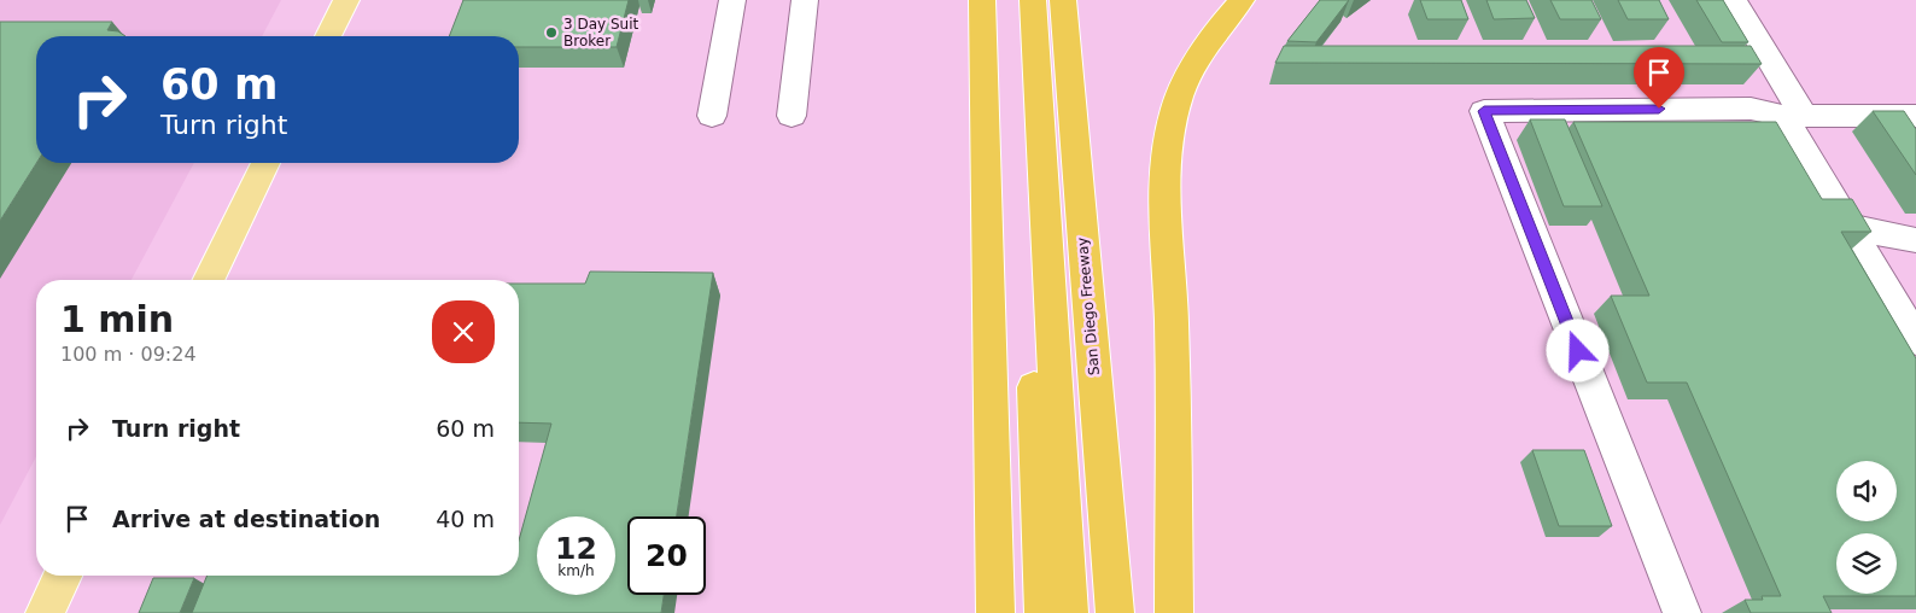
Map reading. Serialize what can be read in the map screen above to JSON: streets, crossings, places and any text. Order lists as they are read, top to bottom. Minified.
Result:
{"streets":{"highway":["San Diego Freeway"]},"places":["3 Day Suit Broker"],"page":{"turn":["60 m","Turn right"],"heading":["1 min","100 m · 09:24"],"list":[{"name":"Turn right","value":"60 m"},{"name":"Arrive at destination","value":"40 m"}],"speed":"12 km/h","limit":"20"}}
